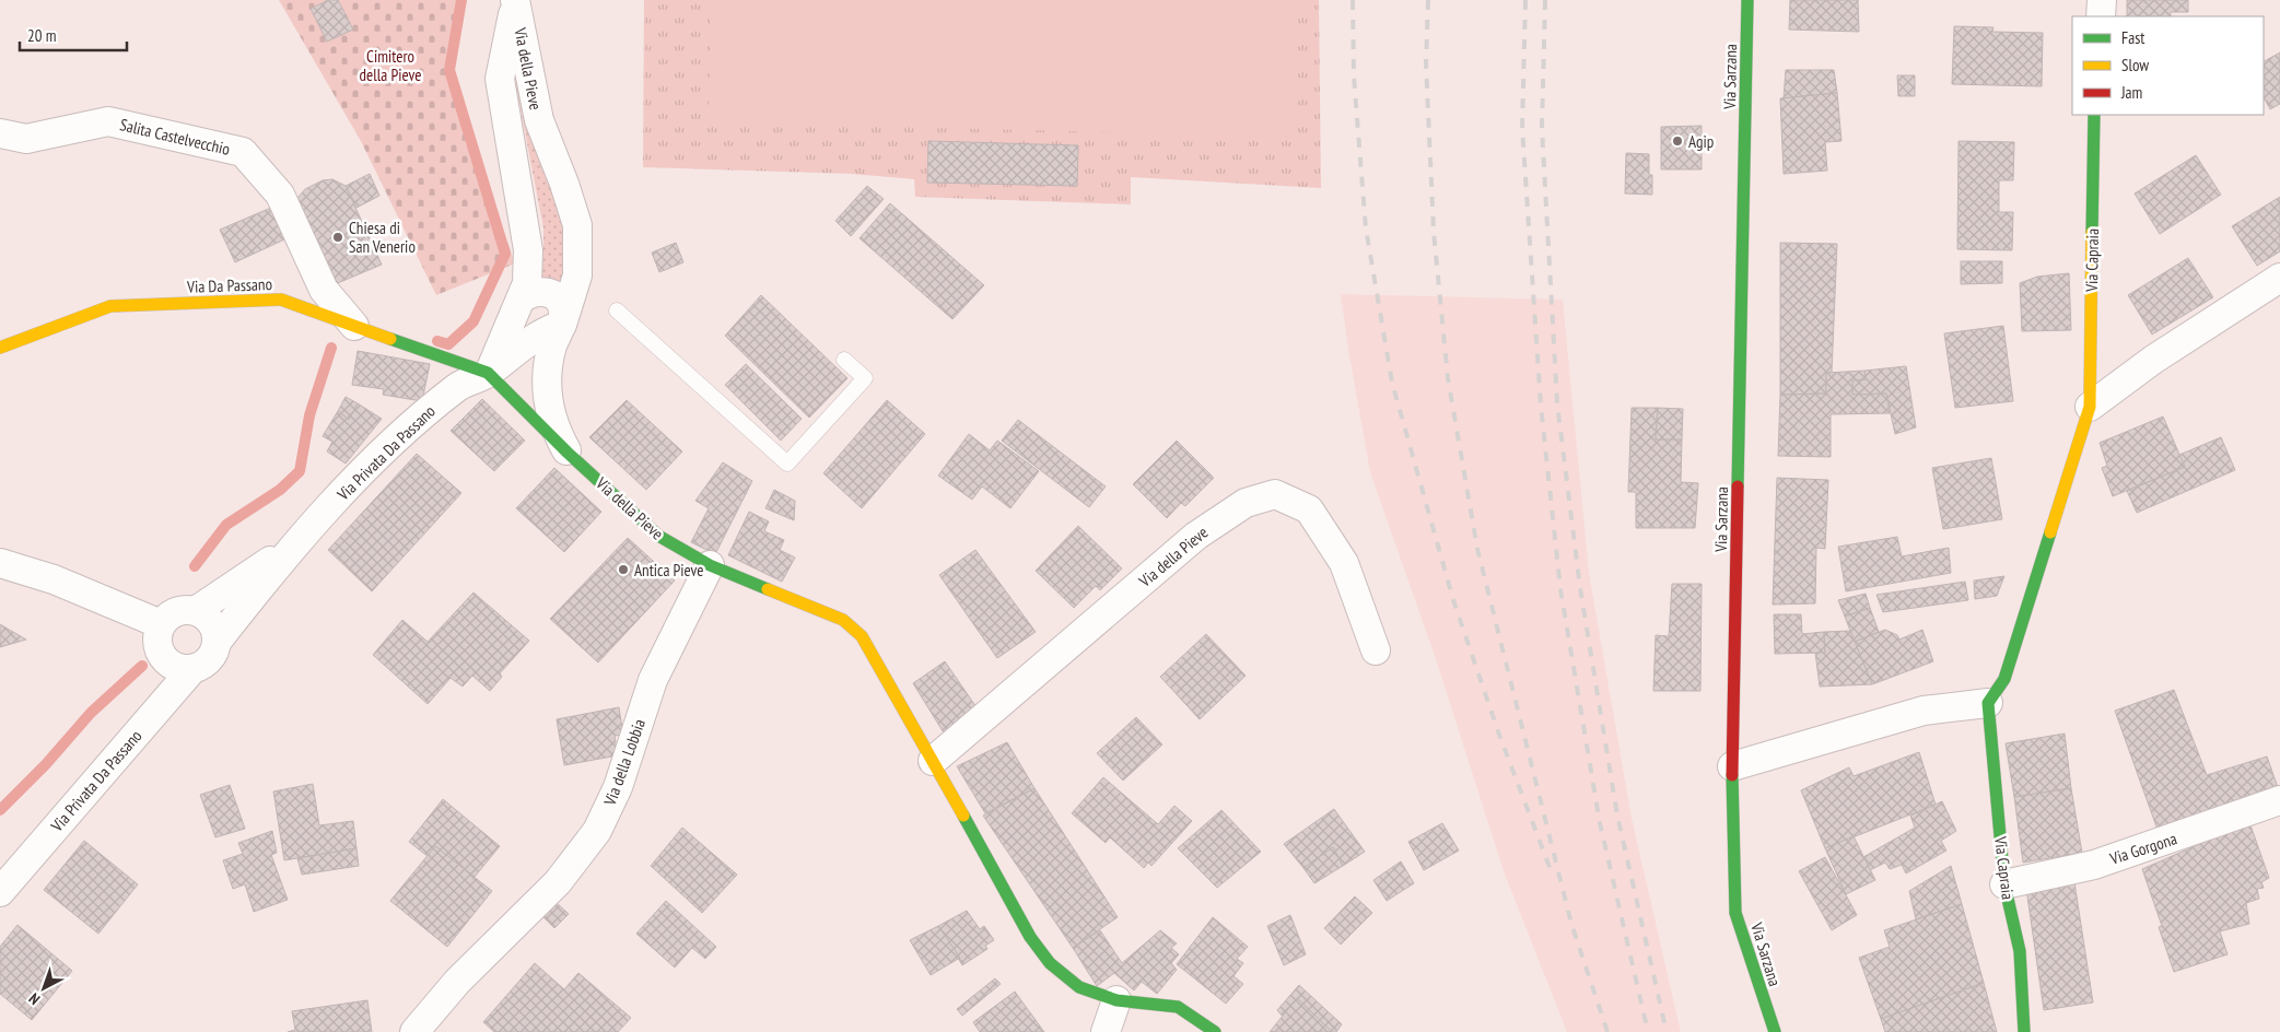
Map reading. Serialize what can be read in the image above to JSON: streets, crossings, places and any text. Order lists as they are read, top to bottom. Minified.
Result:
{"streets":{"street":["Via della Pieve","Via Sarzana","Salita Castelvecchio","Via Capraia","Via Da Passano","Via Privata Da Passano","Via della Lobbia","Via Gorgona"]},"crossings":[["Via della Pieve","Via Da Passano"],["Via della Pieve","Via Privata Da Passano"],["Via della Pieve","Via della Lobbia"],["Salita Castelvecchio","Via Da Passano"],["Via Capraia","Via Gorgona"],["Via Da Passano","Via Privata Da Passano"]],"parks":["Cimitero della Pieve"],"places":["Agip","Chiesa di San Venerio","Antica Pieve"],"legend":["Fast","Slow","Jam"],"scale_bar":"20 m","north":"bottom left"}
